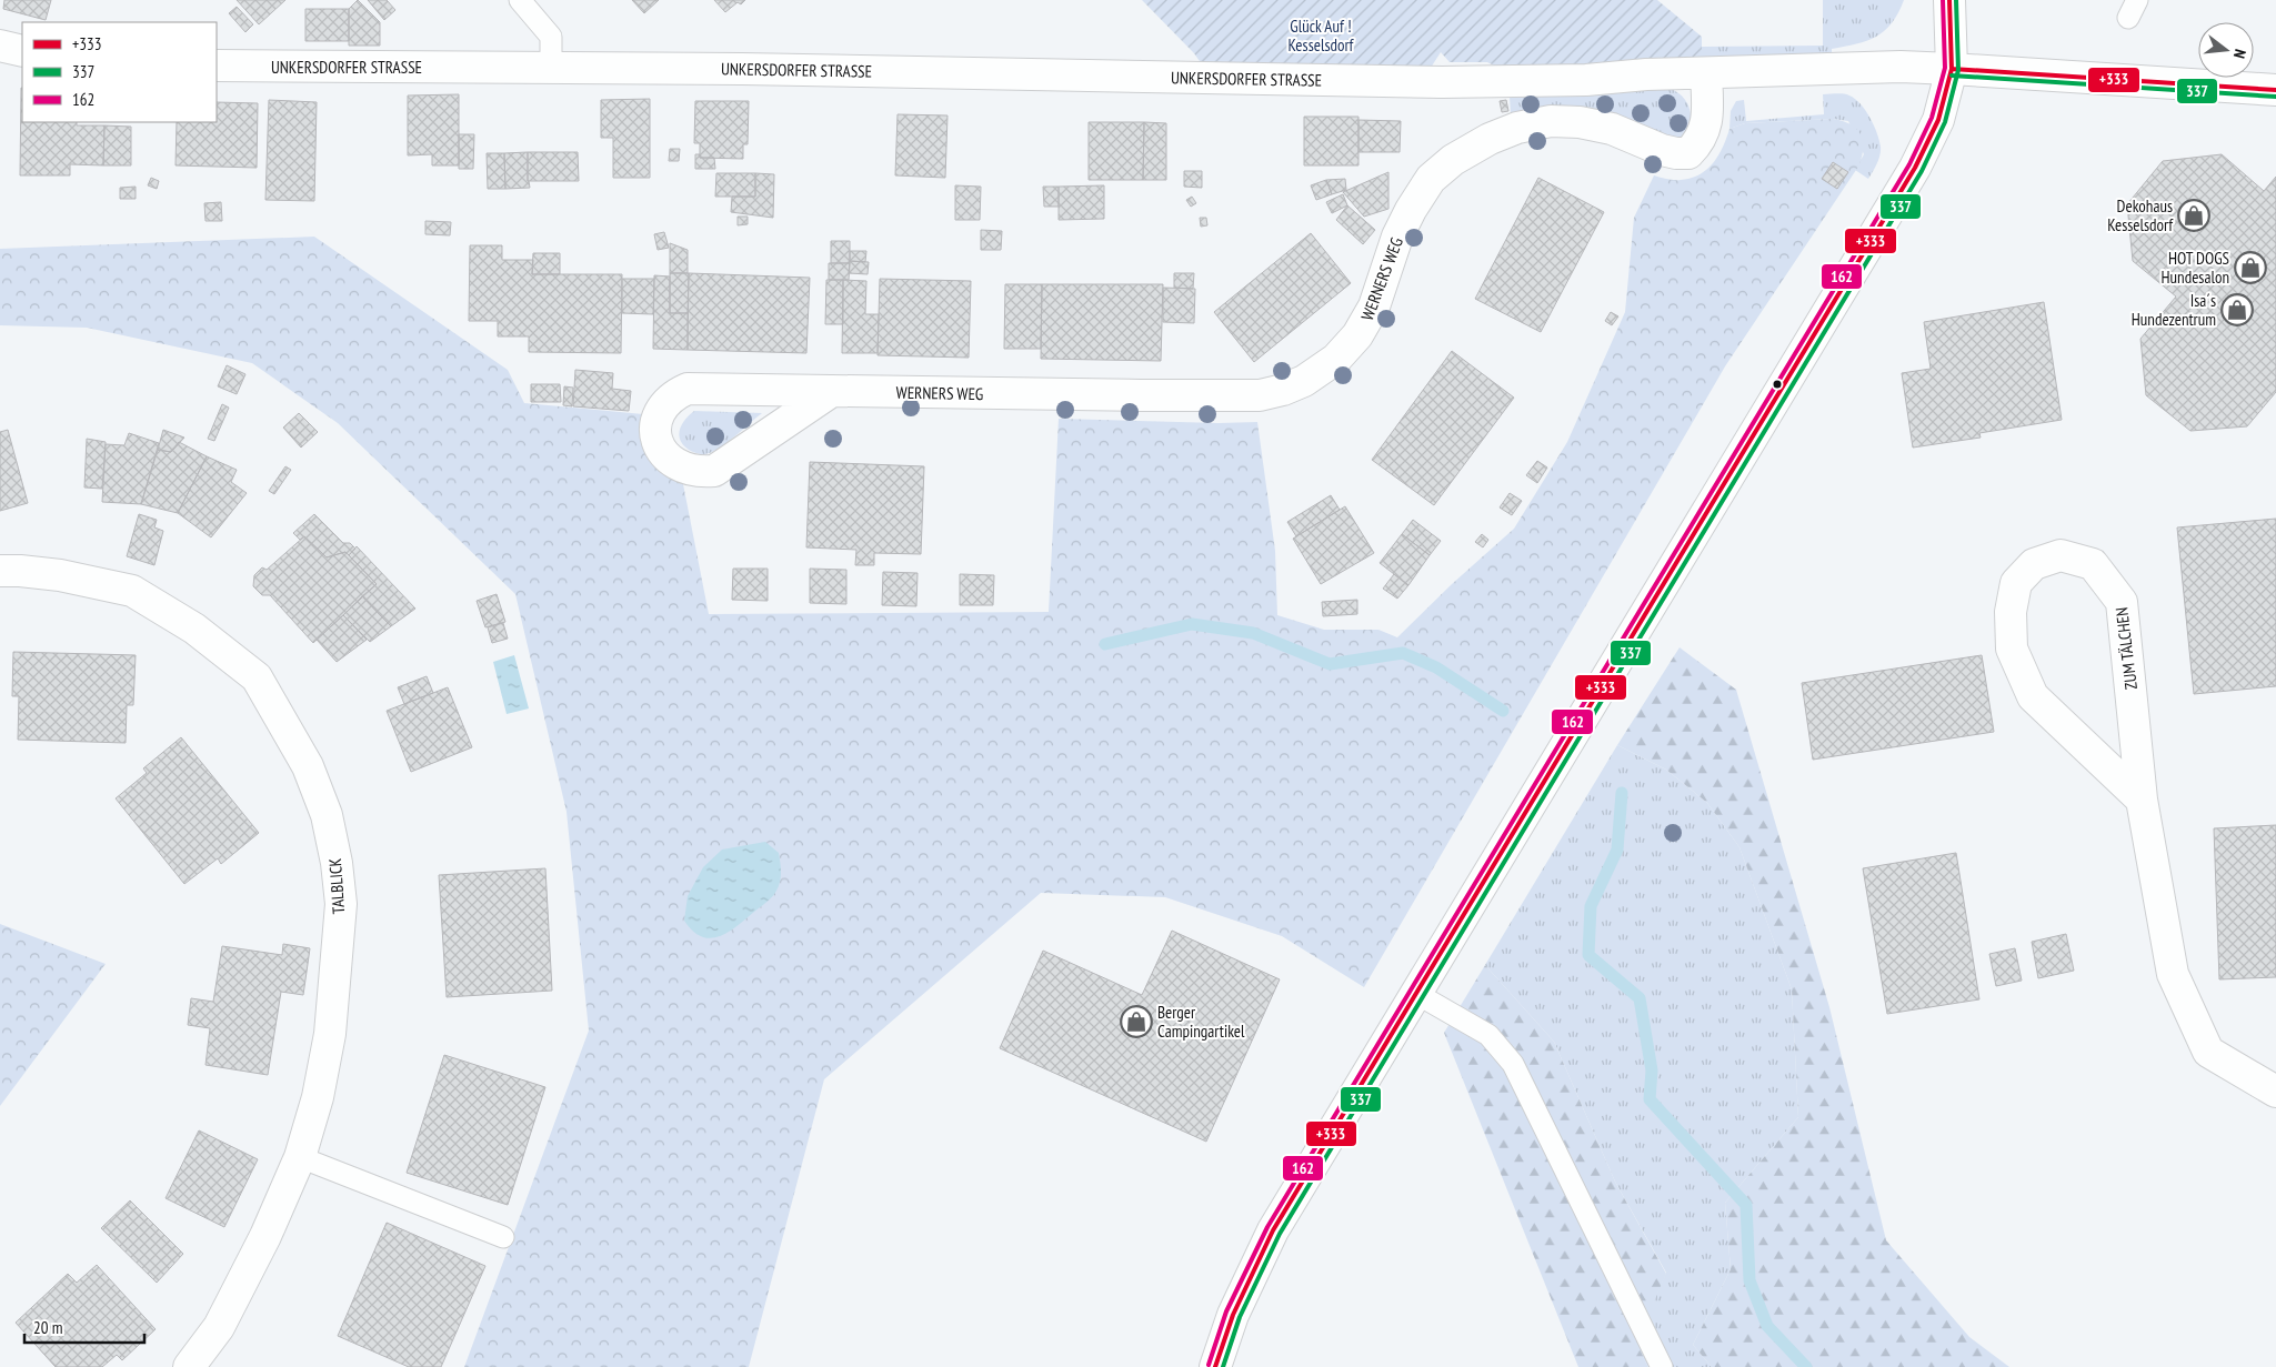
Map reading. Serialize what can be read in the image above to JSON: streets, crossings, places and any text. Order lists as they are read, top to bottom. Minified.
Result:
{"streets":{"street":["UNKERSDORFER STRASSE","WERNERS WEG","ZUM TÄLCHEN","TALBLICK"]},"crossings":[["UNKERSDORFER STRASSE","WERNERS WEG"]],"parks":["Glück Auf ! Kesselsdorf"],"places":{"shop":["Dekohaus Kesselsdorf","HOT DOGS Hundesalon","Isa´s Hundezentrum","Berger Campingartikel"]},"lines":["transit line +333","transit line 337","transit line 162"],"legend":["+333","337","162"],"scale_bar":"20 m","north":"right"}
